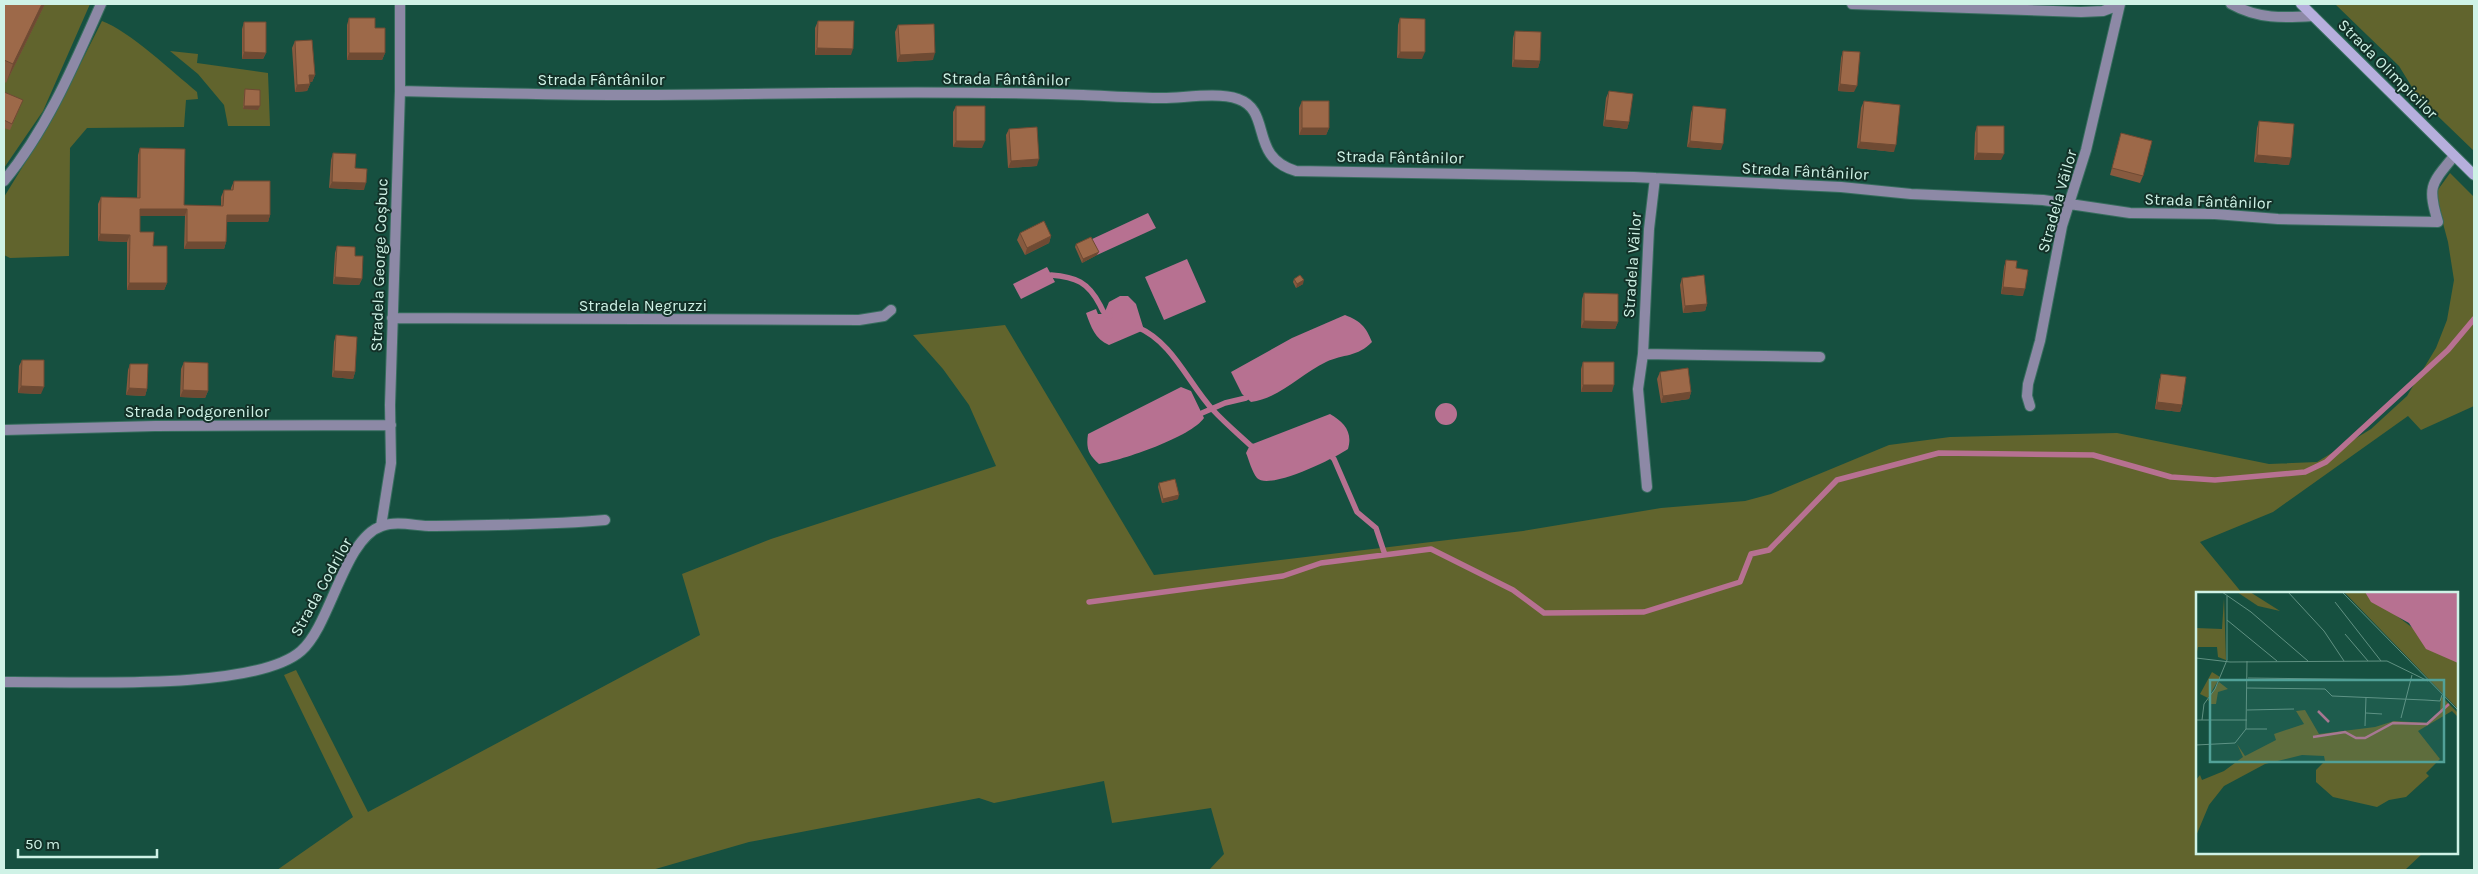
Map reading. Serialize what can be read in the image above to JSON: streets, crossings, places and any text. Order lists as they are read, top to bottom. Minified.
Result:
{"streets":{"main road":["Strada Olimpicilor"],"street":["Strada Fântânilor","Stradela Văilor","Stradela George Coșbuc","Stradela Negruzzi","Strada Podgorenilor","Strada Codrilor"]},"crossings":[["Strada Olimpicilor","Strada Fântânilor"],["Strada Fântânilor","Stradela Văilor"],["Strada Fântânilor","Stradela George Coșbuc"],["Stradela George Coșbuc","Stradela Negruzzi"],["Stradela George Coșbuc","Strada Podgorenilor"],["Stradela George Coșbuc","Strada Codrilor"]],"scale_bar":"50 m"}
